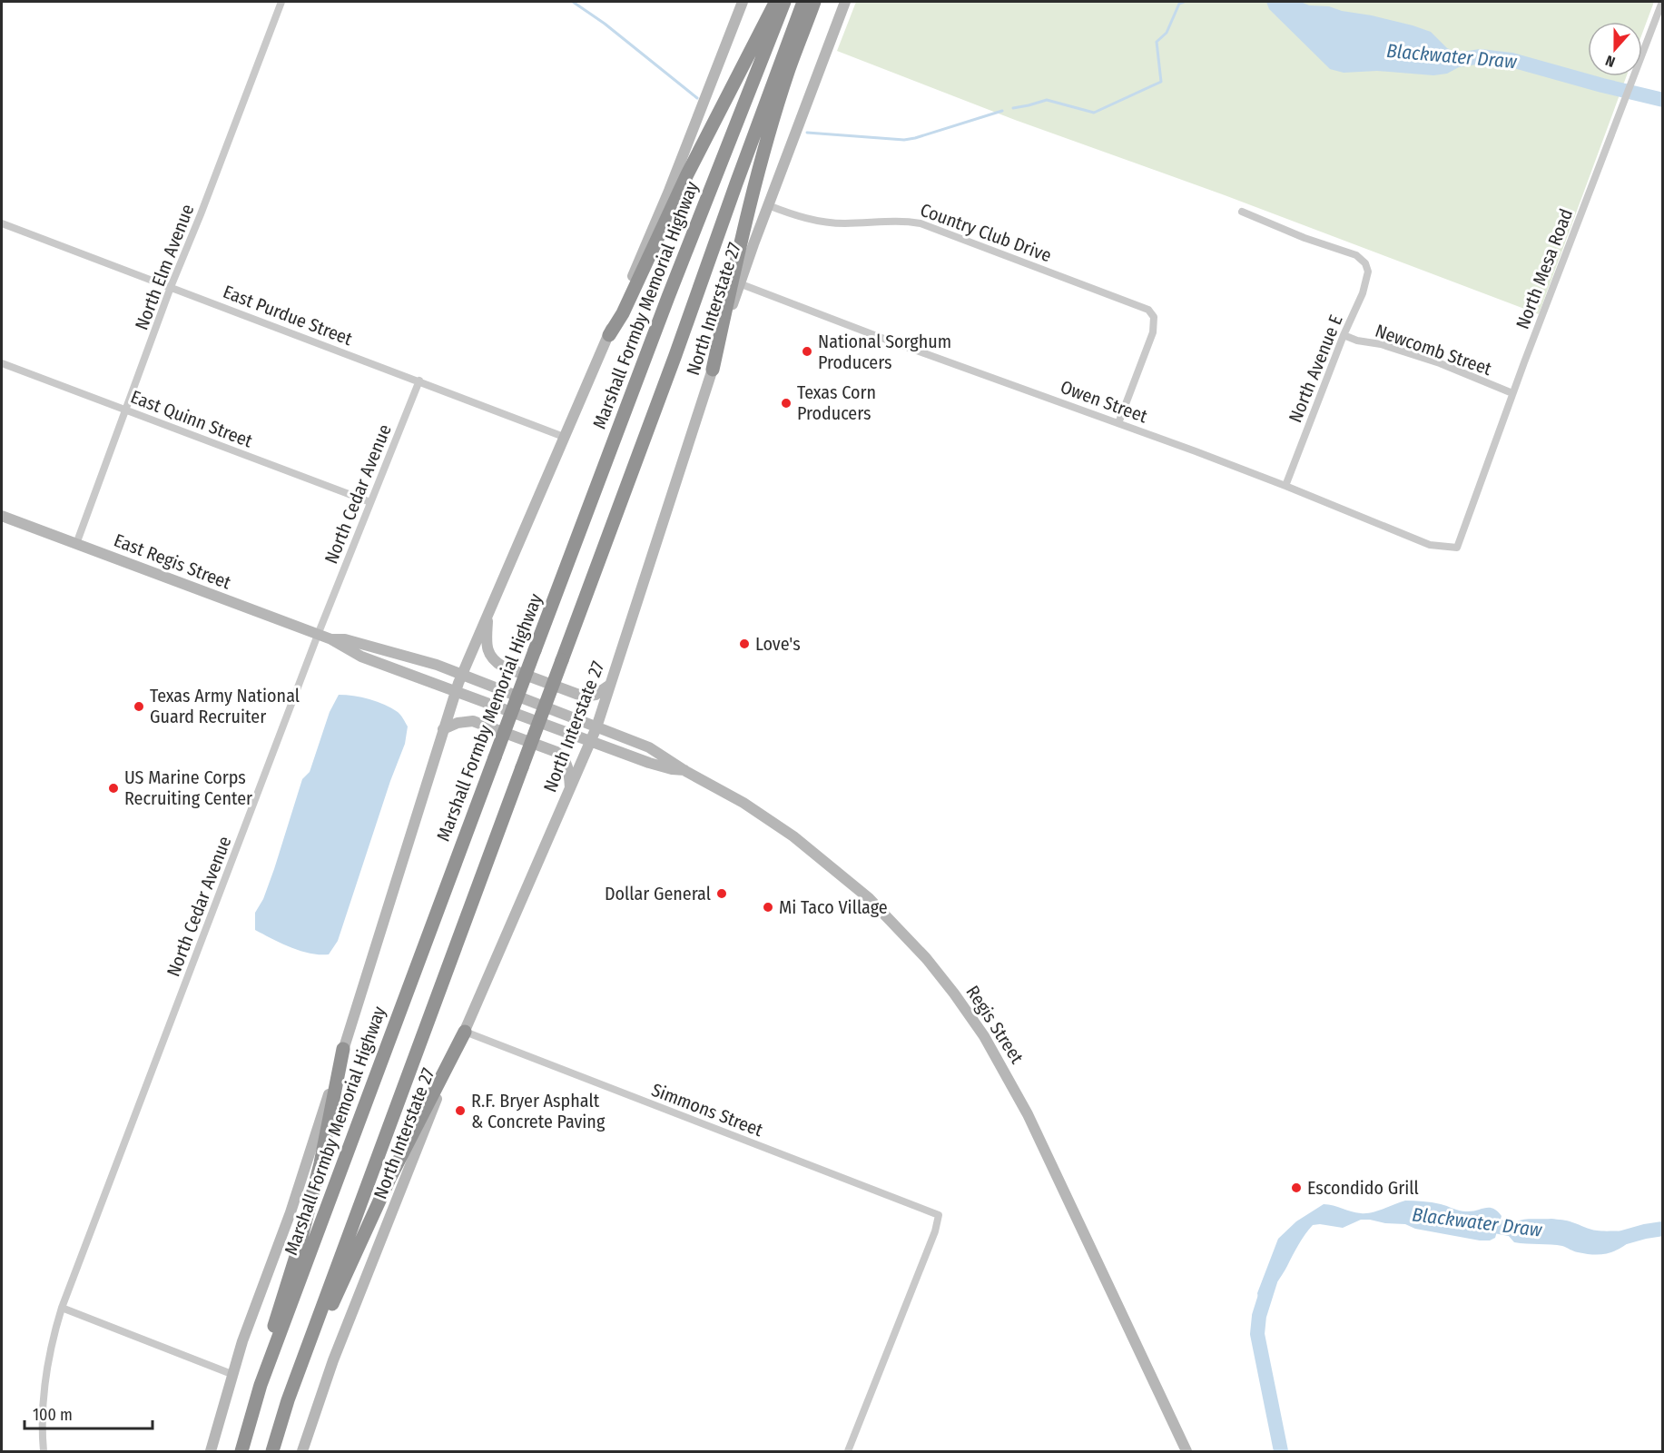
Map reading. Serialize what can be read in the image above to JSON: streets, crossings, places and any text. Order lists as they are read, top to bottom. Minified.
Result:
{"streets":{"highway":["Marshall Formby Memorial Highway"],"main road":["North Interstate 27","East Regis Street","Regis Street"],"street":["Country Club Drive","North Elm Avenue","North Mesa Road","East Purdue Street","Newcomb Street","North Avenue E","Owen Street","East Quinn Street","North Cedar Avenue","Simmons Street"]},"crossings":[["Country Club Drive","North Interstate 27"],["Country Club Drive","Owen Street"],["North Elm Avenue","East Purdue Street"],["North Elm Avenue","East Quinn Street"],["North Elm Avenue","East Regis Street"],["North Mesa Road","Newcomb Street"],["North Mesa Road","Owen Street"],["North Interstate 27","Owen Street"],["North Interstate 27","Regis Street"],["North Interstate 27","Simmons Street"],["East Purdue Street","North Cedar Avenue"],["Newcomb Street","North Avenue E"],["North Avenue E","Owen Street"],["East Quinn Street","North Cedar Avenue"],["North Cedar Avenue","East Regis Street"],["East Regis Street","Regis Street"]],"water":["Blackwater Draw"],"places":["National Sorghum Producers","Texas Corn Producers","Love's","Texas Army National Guard Recruiter","US Marine Corps Recruiting Center","Dollar General","Mi Taco Village","R.F. Bryer Asphalt & Concrete Paving","Escondido Grill"],"scale_bar":"100 m","north":"bottom"}
